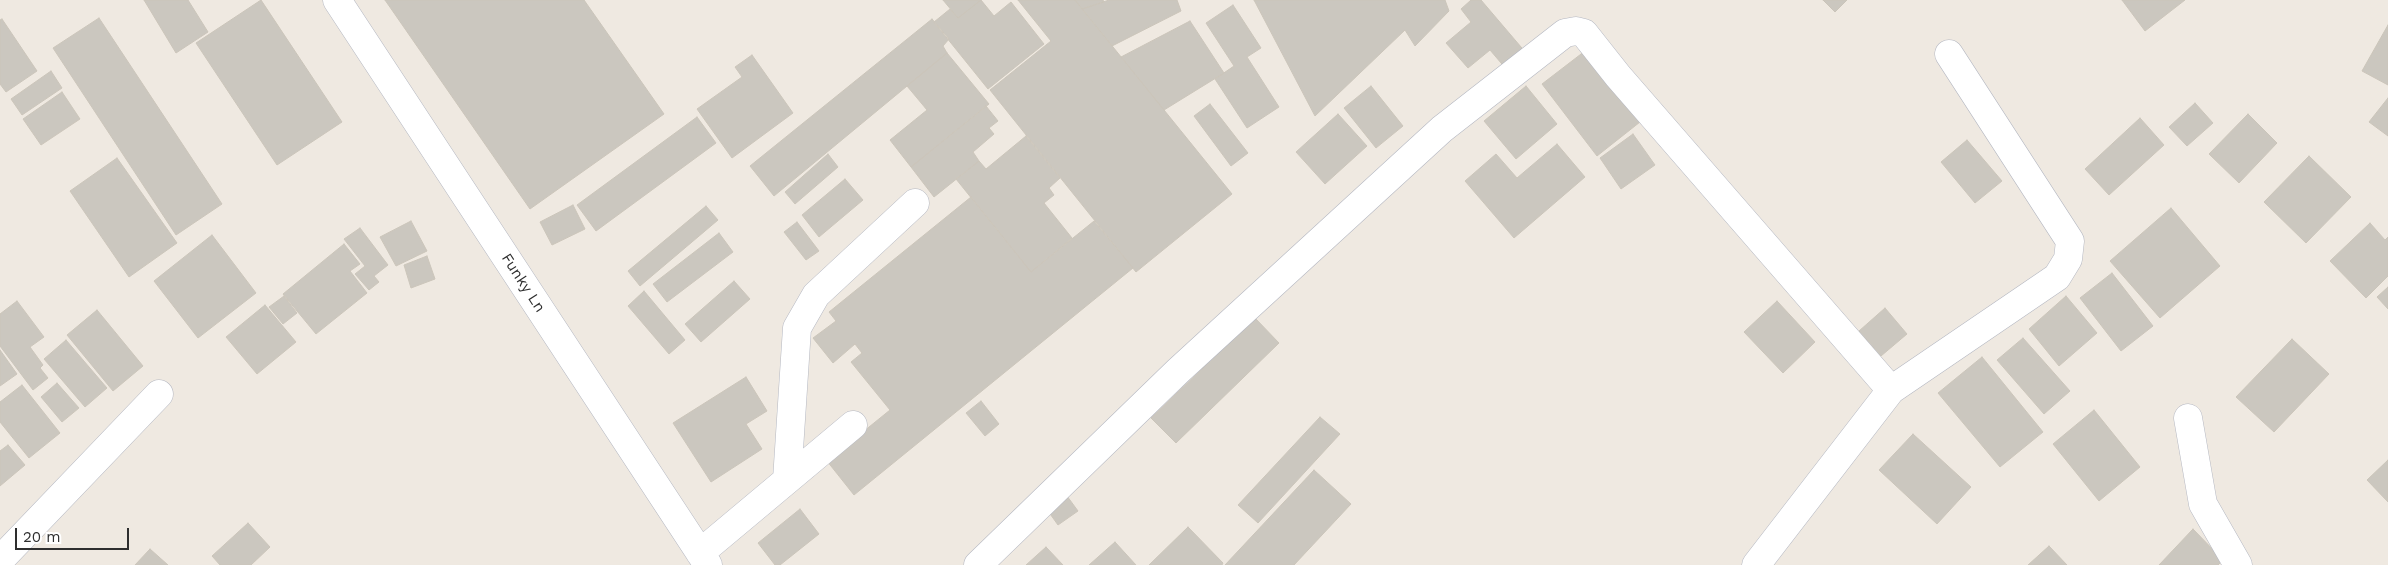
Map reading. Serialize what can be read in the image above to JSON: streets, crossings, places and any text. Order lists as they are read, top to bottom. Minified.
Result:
{"streets":{"street":["Funky Ln"]},"scale_bar":"20 m"}
